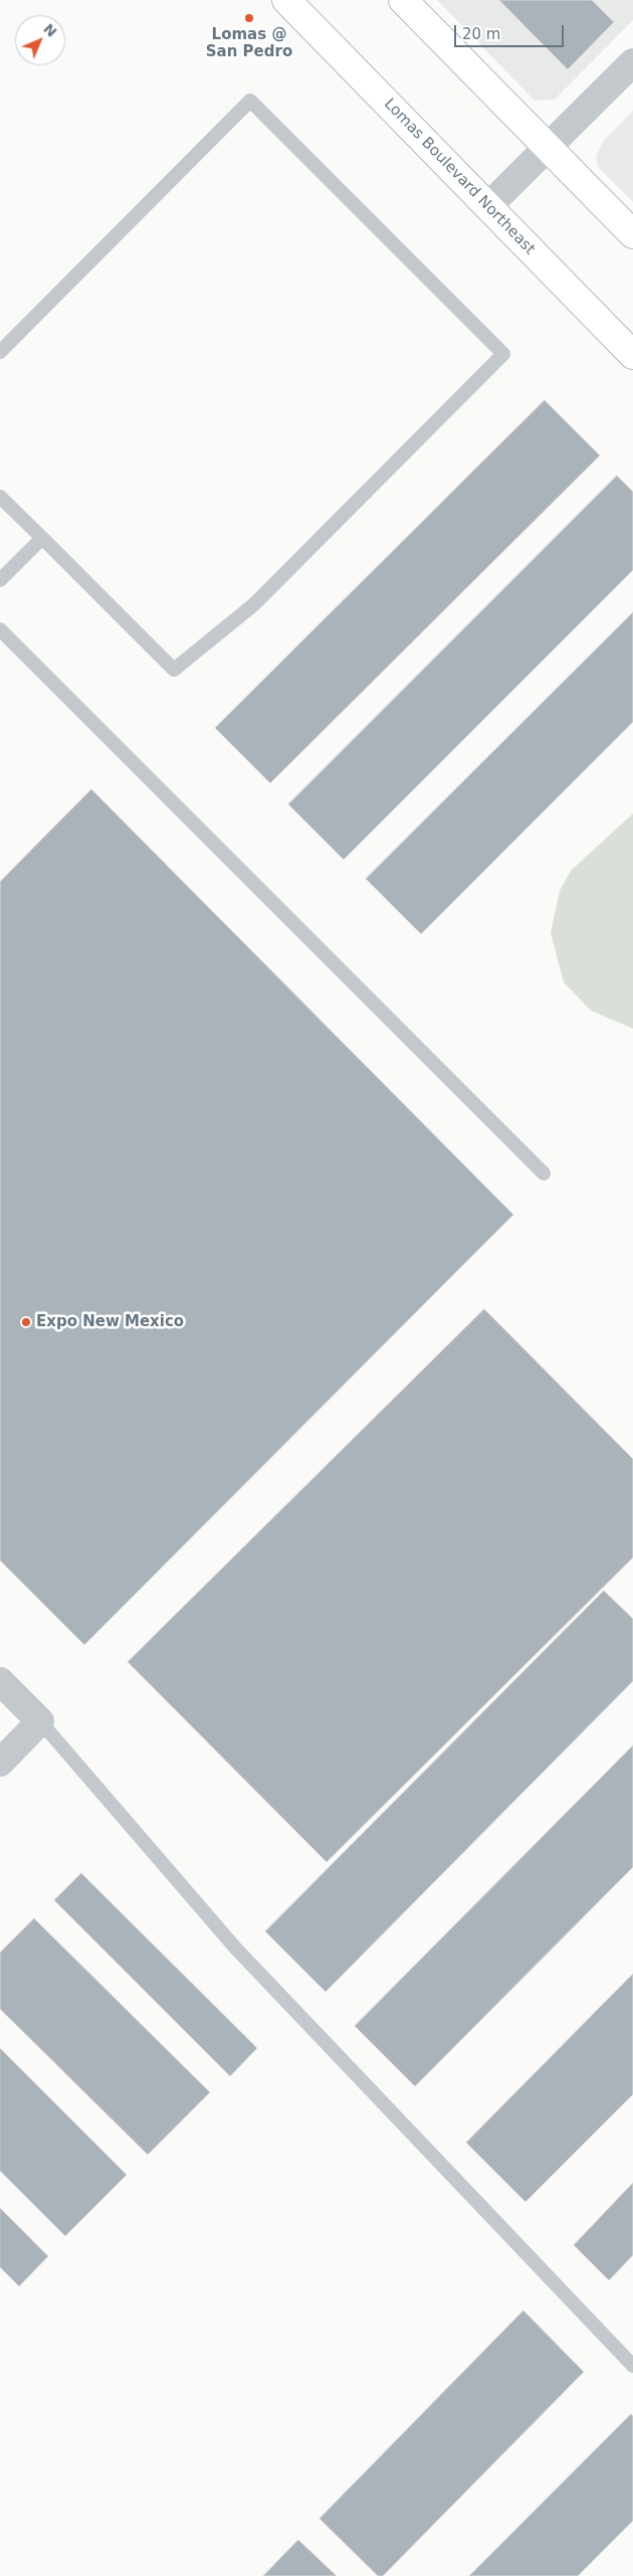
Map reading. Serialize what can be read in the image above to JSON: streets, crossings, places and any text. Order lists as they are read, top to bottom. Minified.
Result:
{"streets":{"main road":["Lomas Boulevard Northeast"]},"places":["Lomas @ San Pedro","Expo New Mexico"],"scale_bar":"20 m","north":"top right"}
